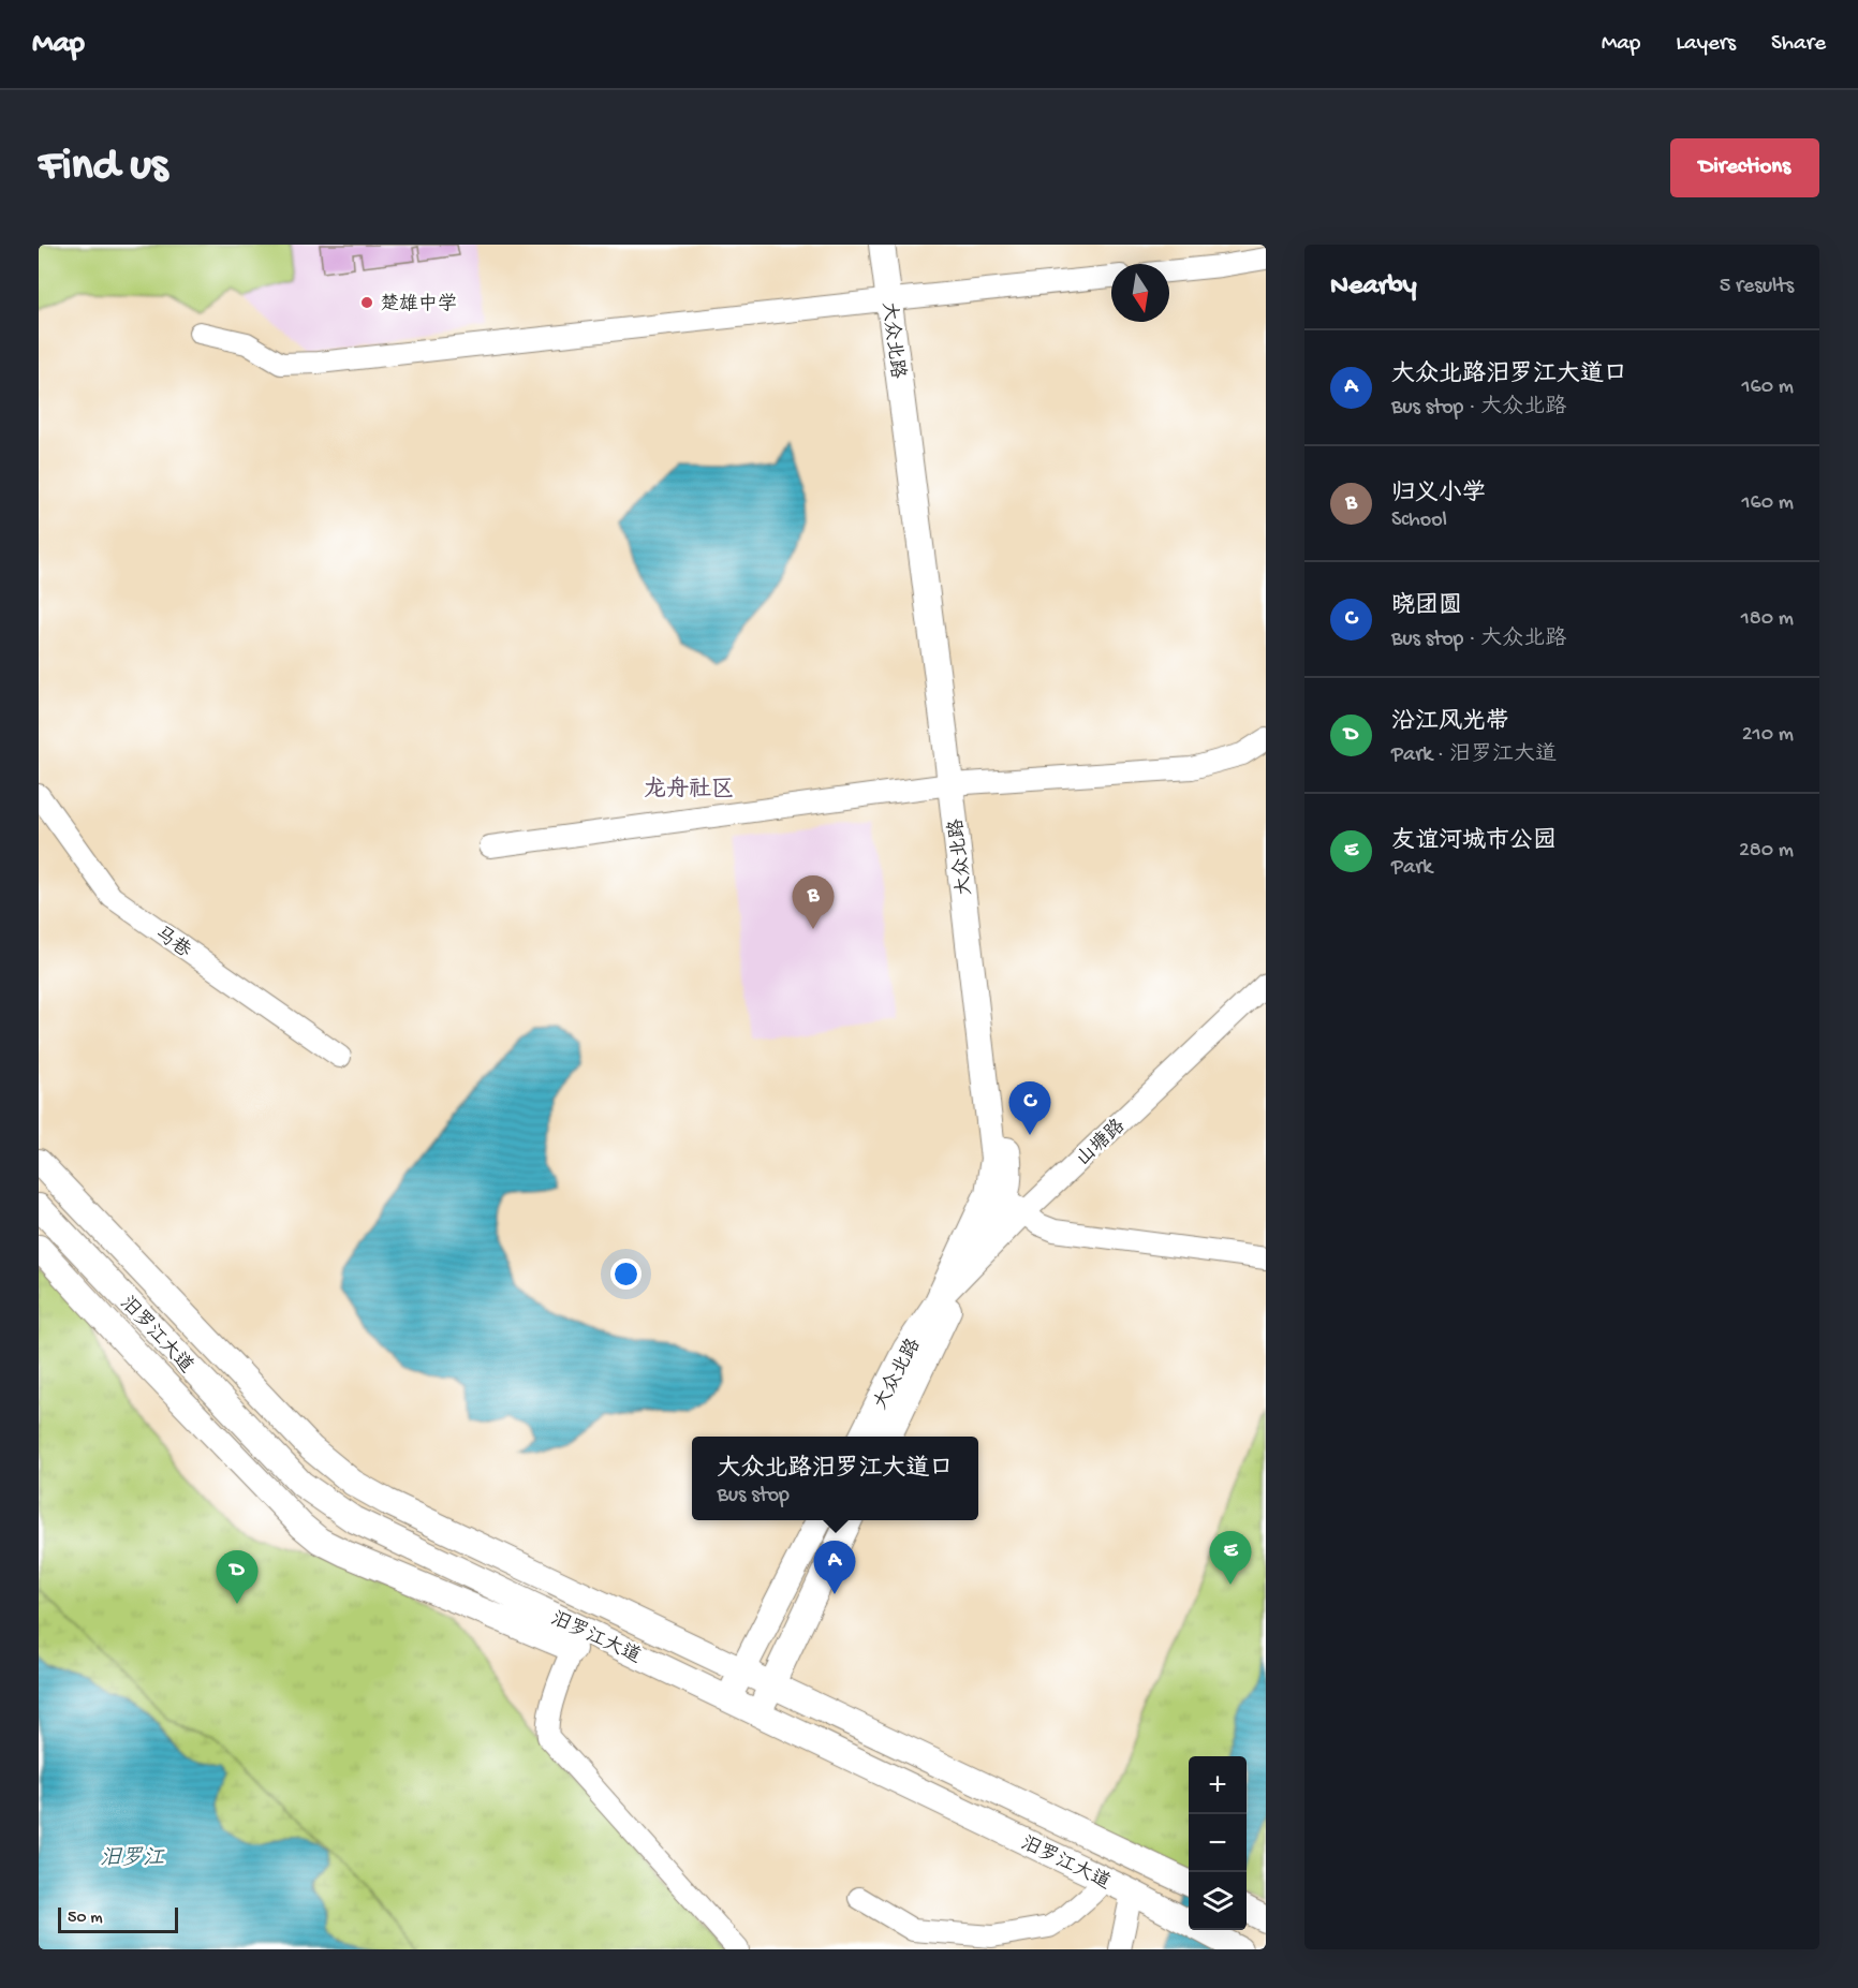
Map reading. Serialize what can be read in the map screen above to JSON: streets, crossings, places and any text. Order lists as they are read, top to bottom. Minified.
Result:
{"streets":{"main road":["大众北路","汨罗江大道"],"street":["马巷","山塘路"]},"crossings":[["大众北路","山塘路"]],"districts":["龙舟社区"],"water":["汨罗江"],"places":["楚雄中学"],"scale_bar":"50 m","north":"bottom","page":{"header":"Map","nav":["Map","Layers","Share"],"buttons":"Directions","title":"Find us","heading":["Nearby","5 results"],"list":[{"mark":"A","name":"大众北路汨罗江大道口","note":"Bus stop · 大众北路","value":"160 m"},{"mark":"B","name":"归义小学","note":"School","value":"160 m"},{"mark":"C","name":"晓团圆","note":"Bus stop · 大众北路","value":"180 m"},{"mark":"D","name":"沿江风光带","note":"Park · 汨罗江大道","value":"210 m"},{"mark":"E","name":"友谊河城市公园","note":"Park","value":"280 m"}],"pins":["B","C","E","A","D"],"popup":["大众北路汨罗江大道口","Bus stop"],"map_buttons":["+","−"],"scale":"50 m"}}
